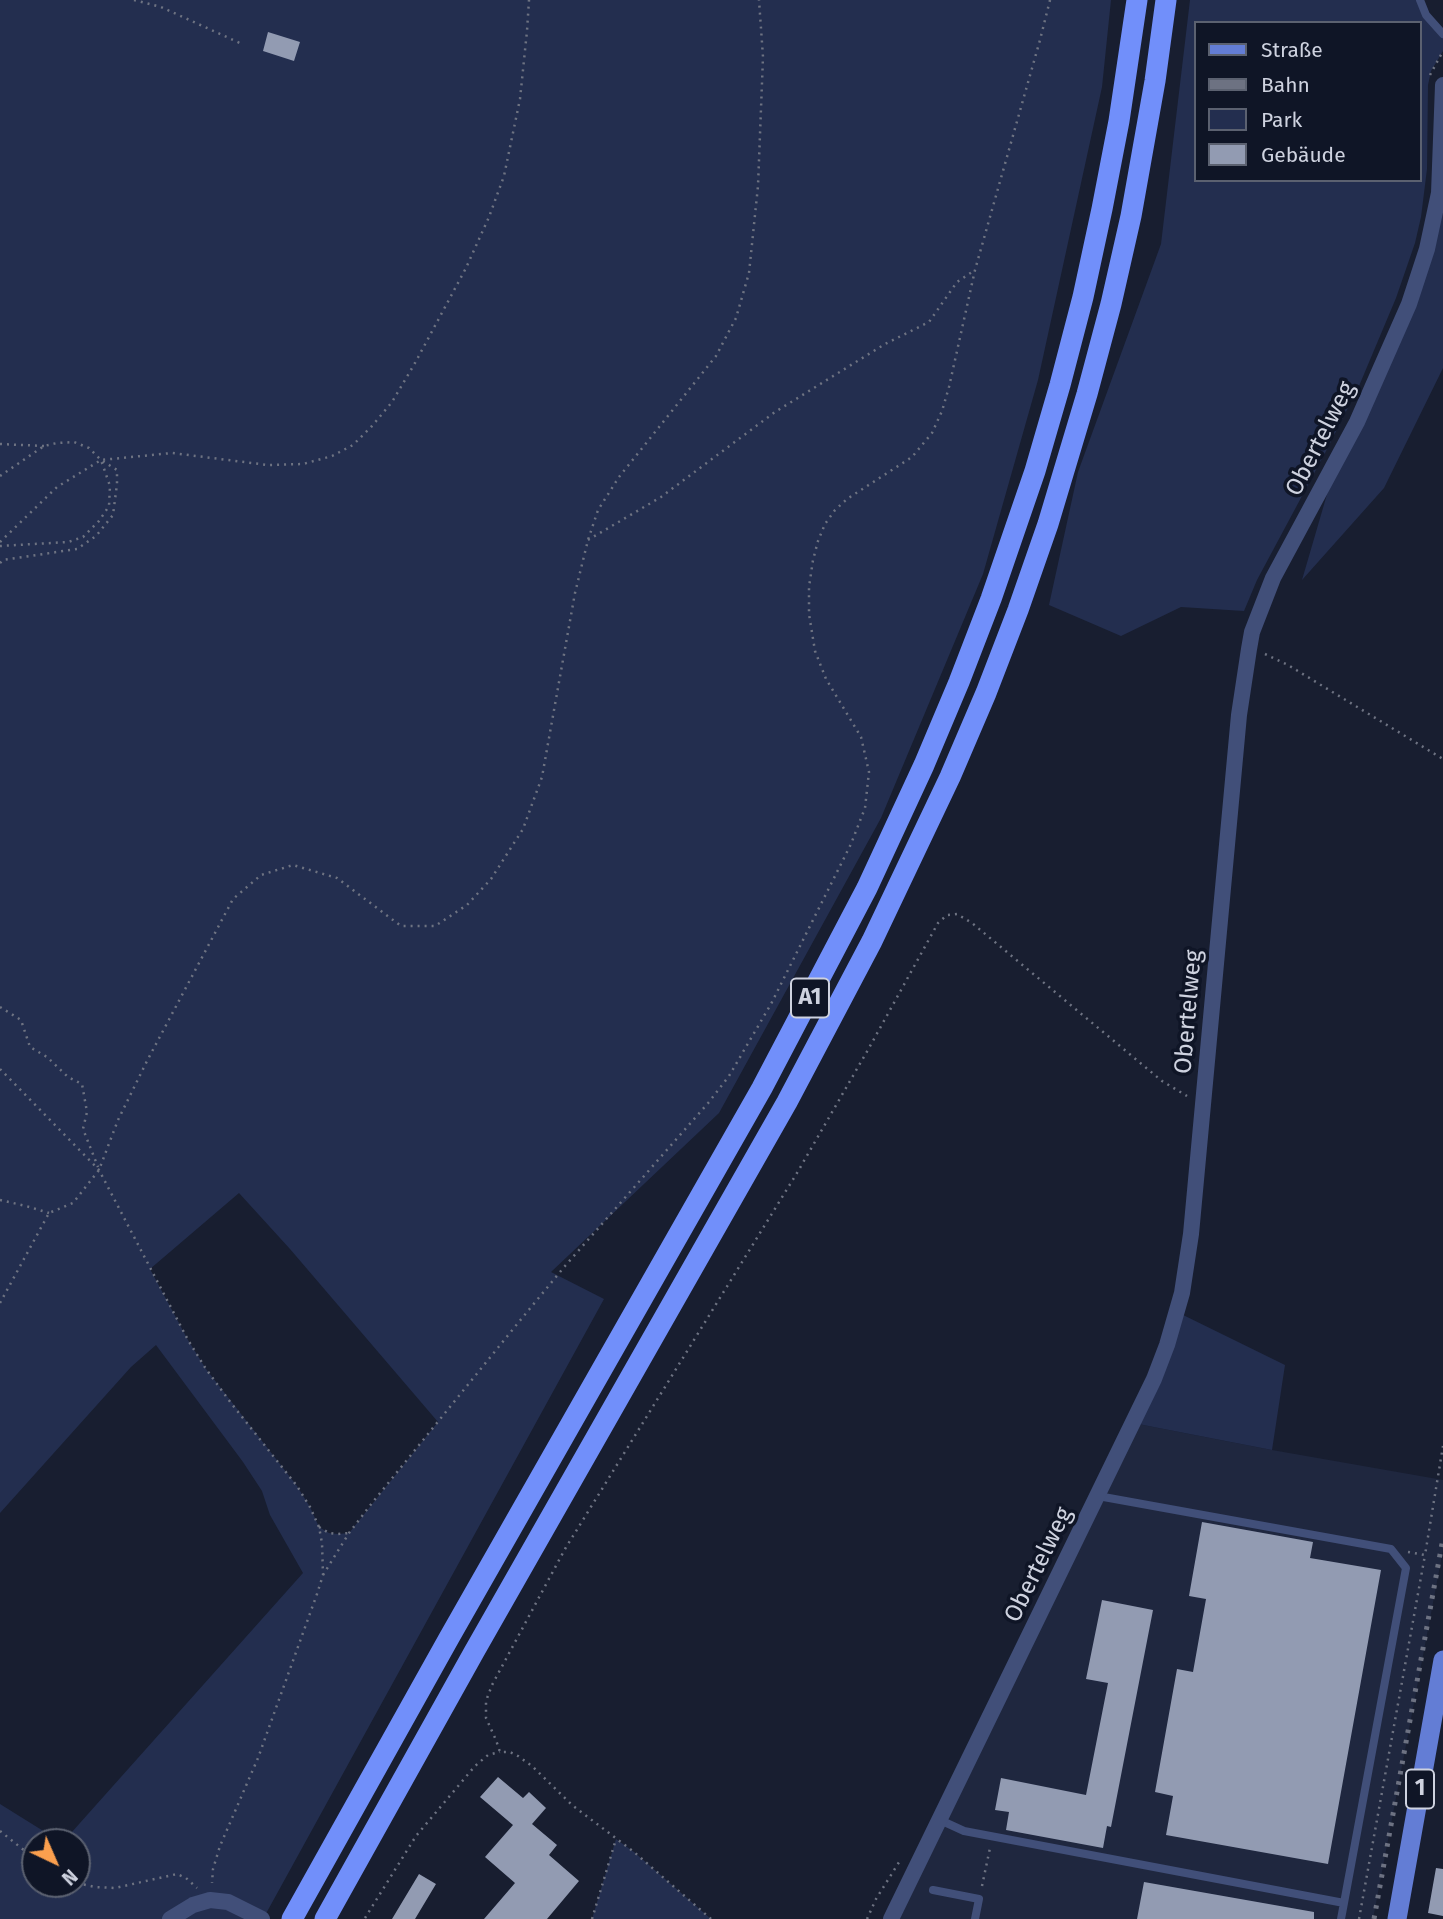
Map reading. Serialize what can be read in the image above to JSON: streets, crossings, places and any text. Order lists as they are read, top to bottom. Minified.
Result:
{"streets":{"highway":["A1"],"main road":["1"],"street":["Obertelweg"]},"legend":["Straße","Bahn","Park","Gebäude"],"north":"bottom right"}
